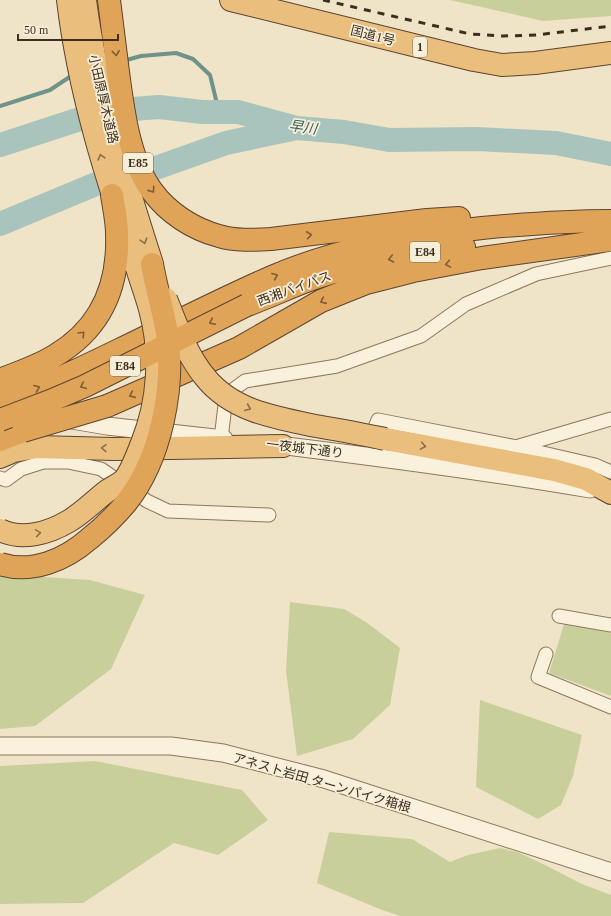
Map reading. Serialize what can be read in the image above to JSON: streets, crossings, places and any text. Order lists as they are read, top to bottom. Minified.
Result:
{"streets":{"highway":["国道1号","1","小田原厚木道路","E85","E84","西湘バイパス"],"street":["一夜城下通り","アネスト岩田 ターンパイク箱根"]},"crossings":[["小田原厚木道路","E85"],["小田原厚木道路","一夜城下通り"],["E85","西湘バイパス"],["西湘バイパス","一夜城下通り"]],"water":["早川"],"scale_bar":"50 m"}
